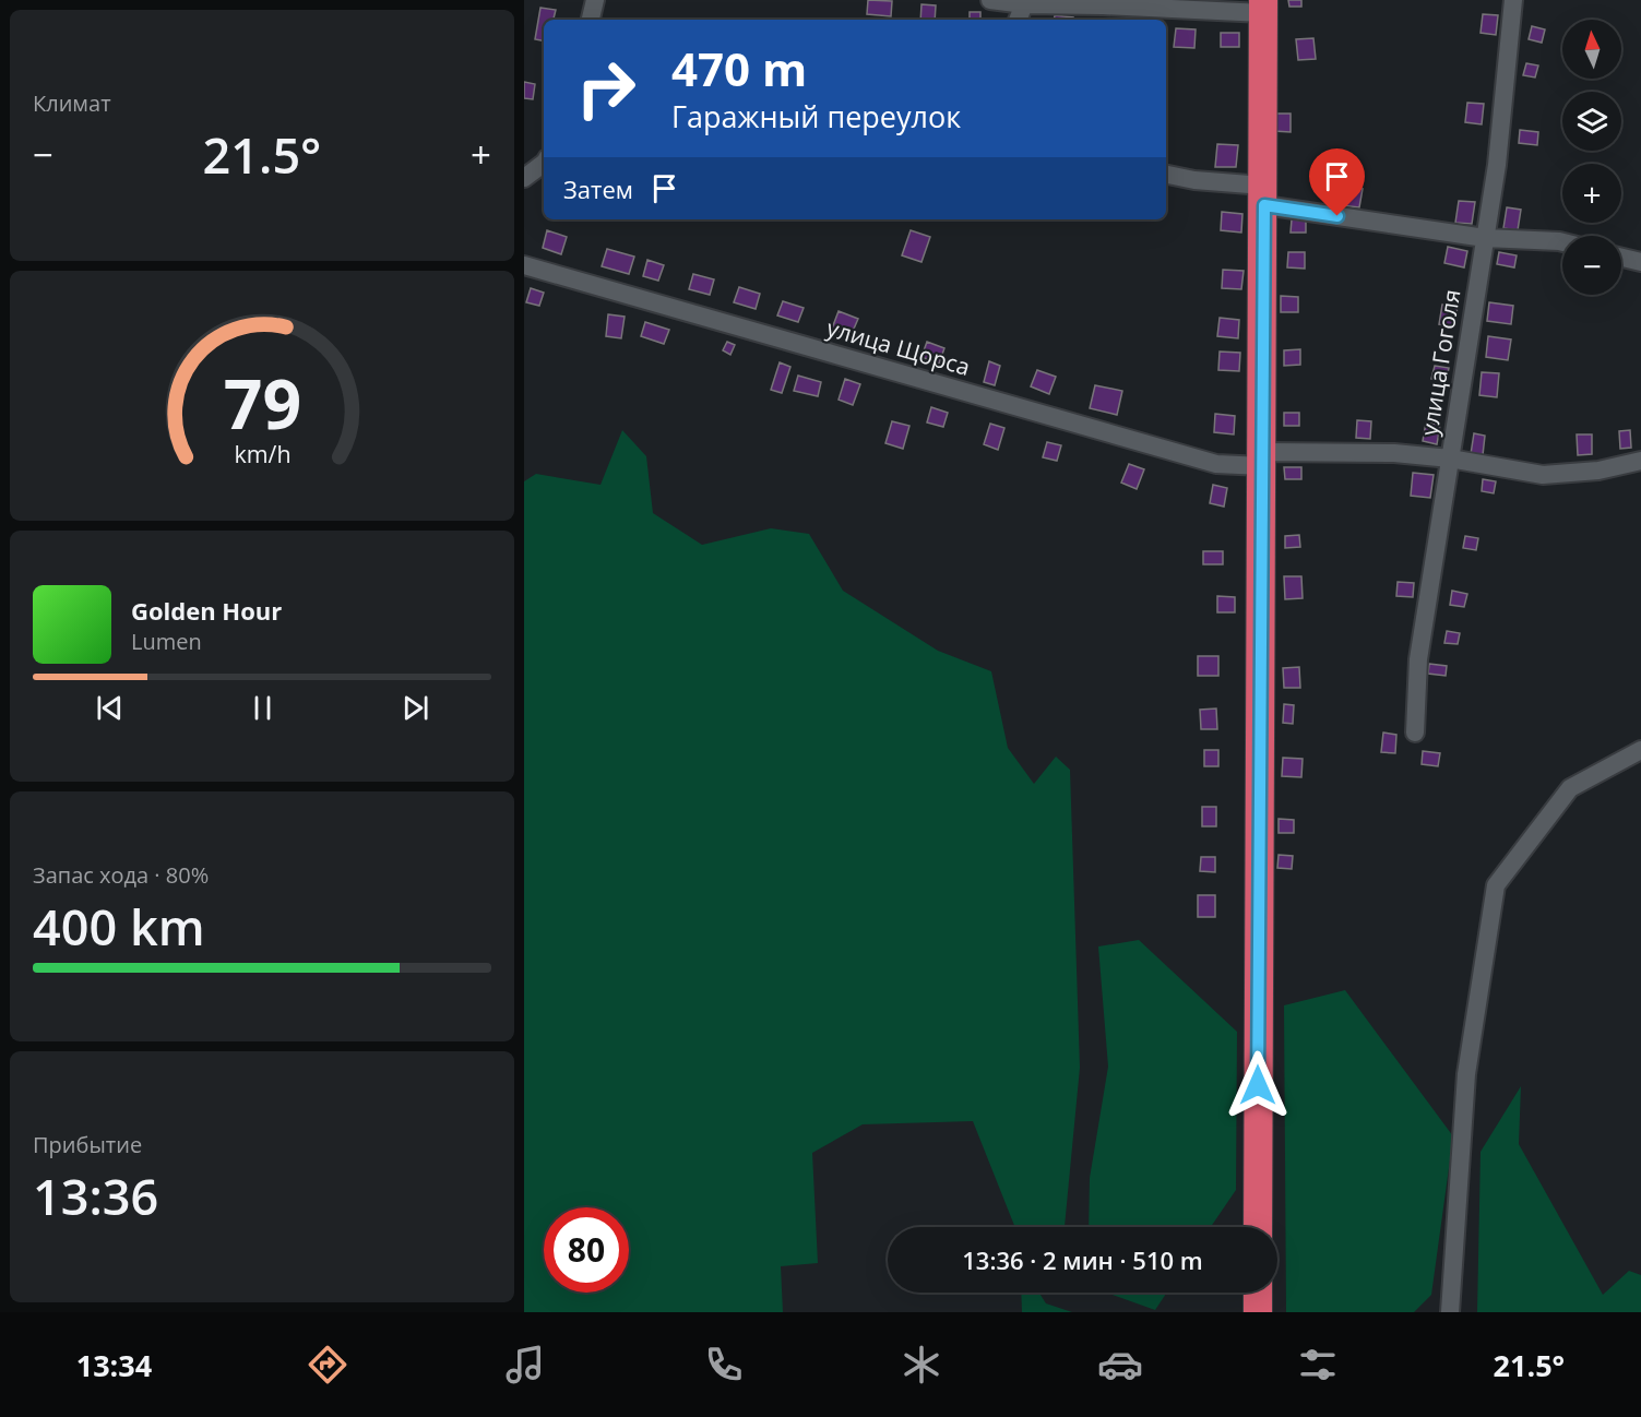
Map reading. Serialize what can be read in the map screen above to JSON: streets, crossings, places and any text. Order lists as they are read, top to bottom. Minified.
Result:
{"streets":{"street":["улица Щорса","улица Гоголя"]},"crossings":[["улица Щорса","улица Гоголя"]],"north":"top","page":{"tile":["Климат",["Запас хода · 80%","400 km"],["Прибытие","13:36"]],"map_buttons":["+","−"],"turn":["470 m","Гаражный переулок"],"heat":["−","21.5°","+"],"then":"Затем","song":["Golden Hour","Lumen"],"limit":"80","trip":"13:36 · 2 мин · 510 m","tabs":["13:34","21.5°"],"gauge":["79","km/h"]}}
